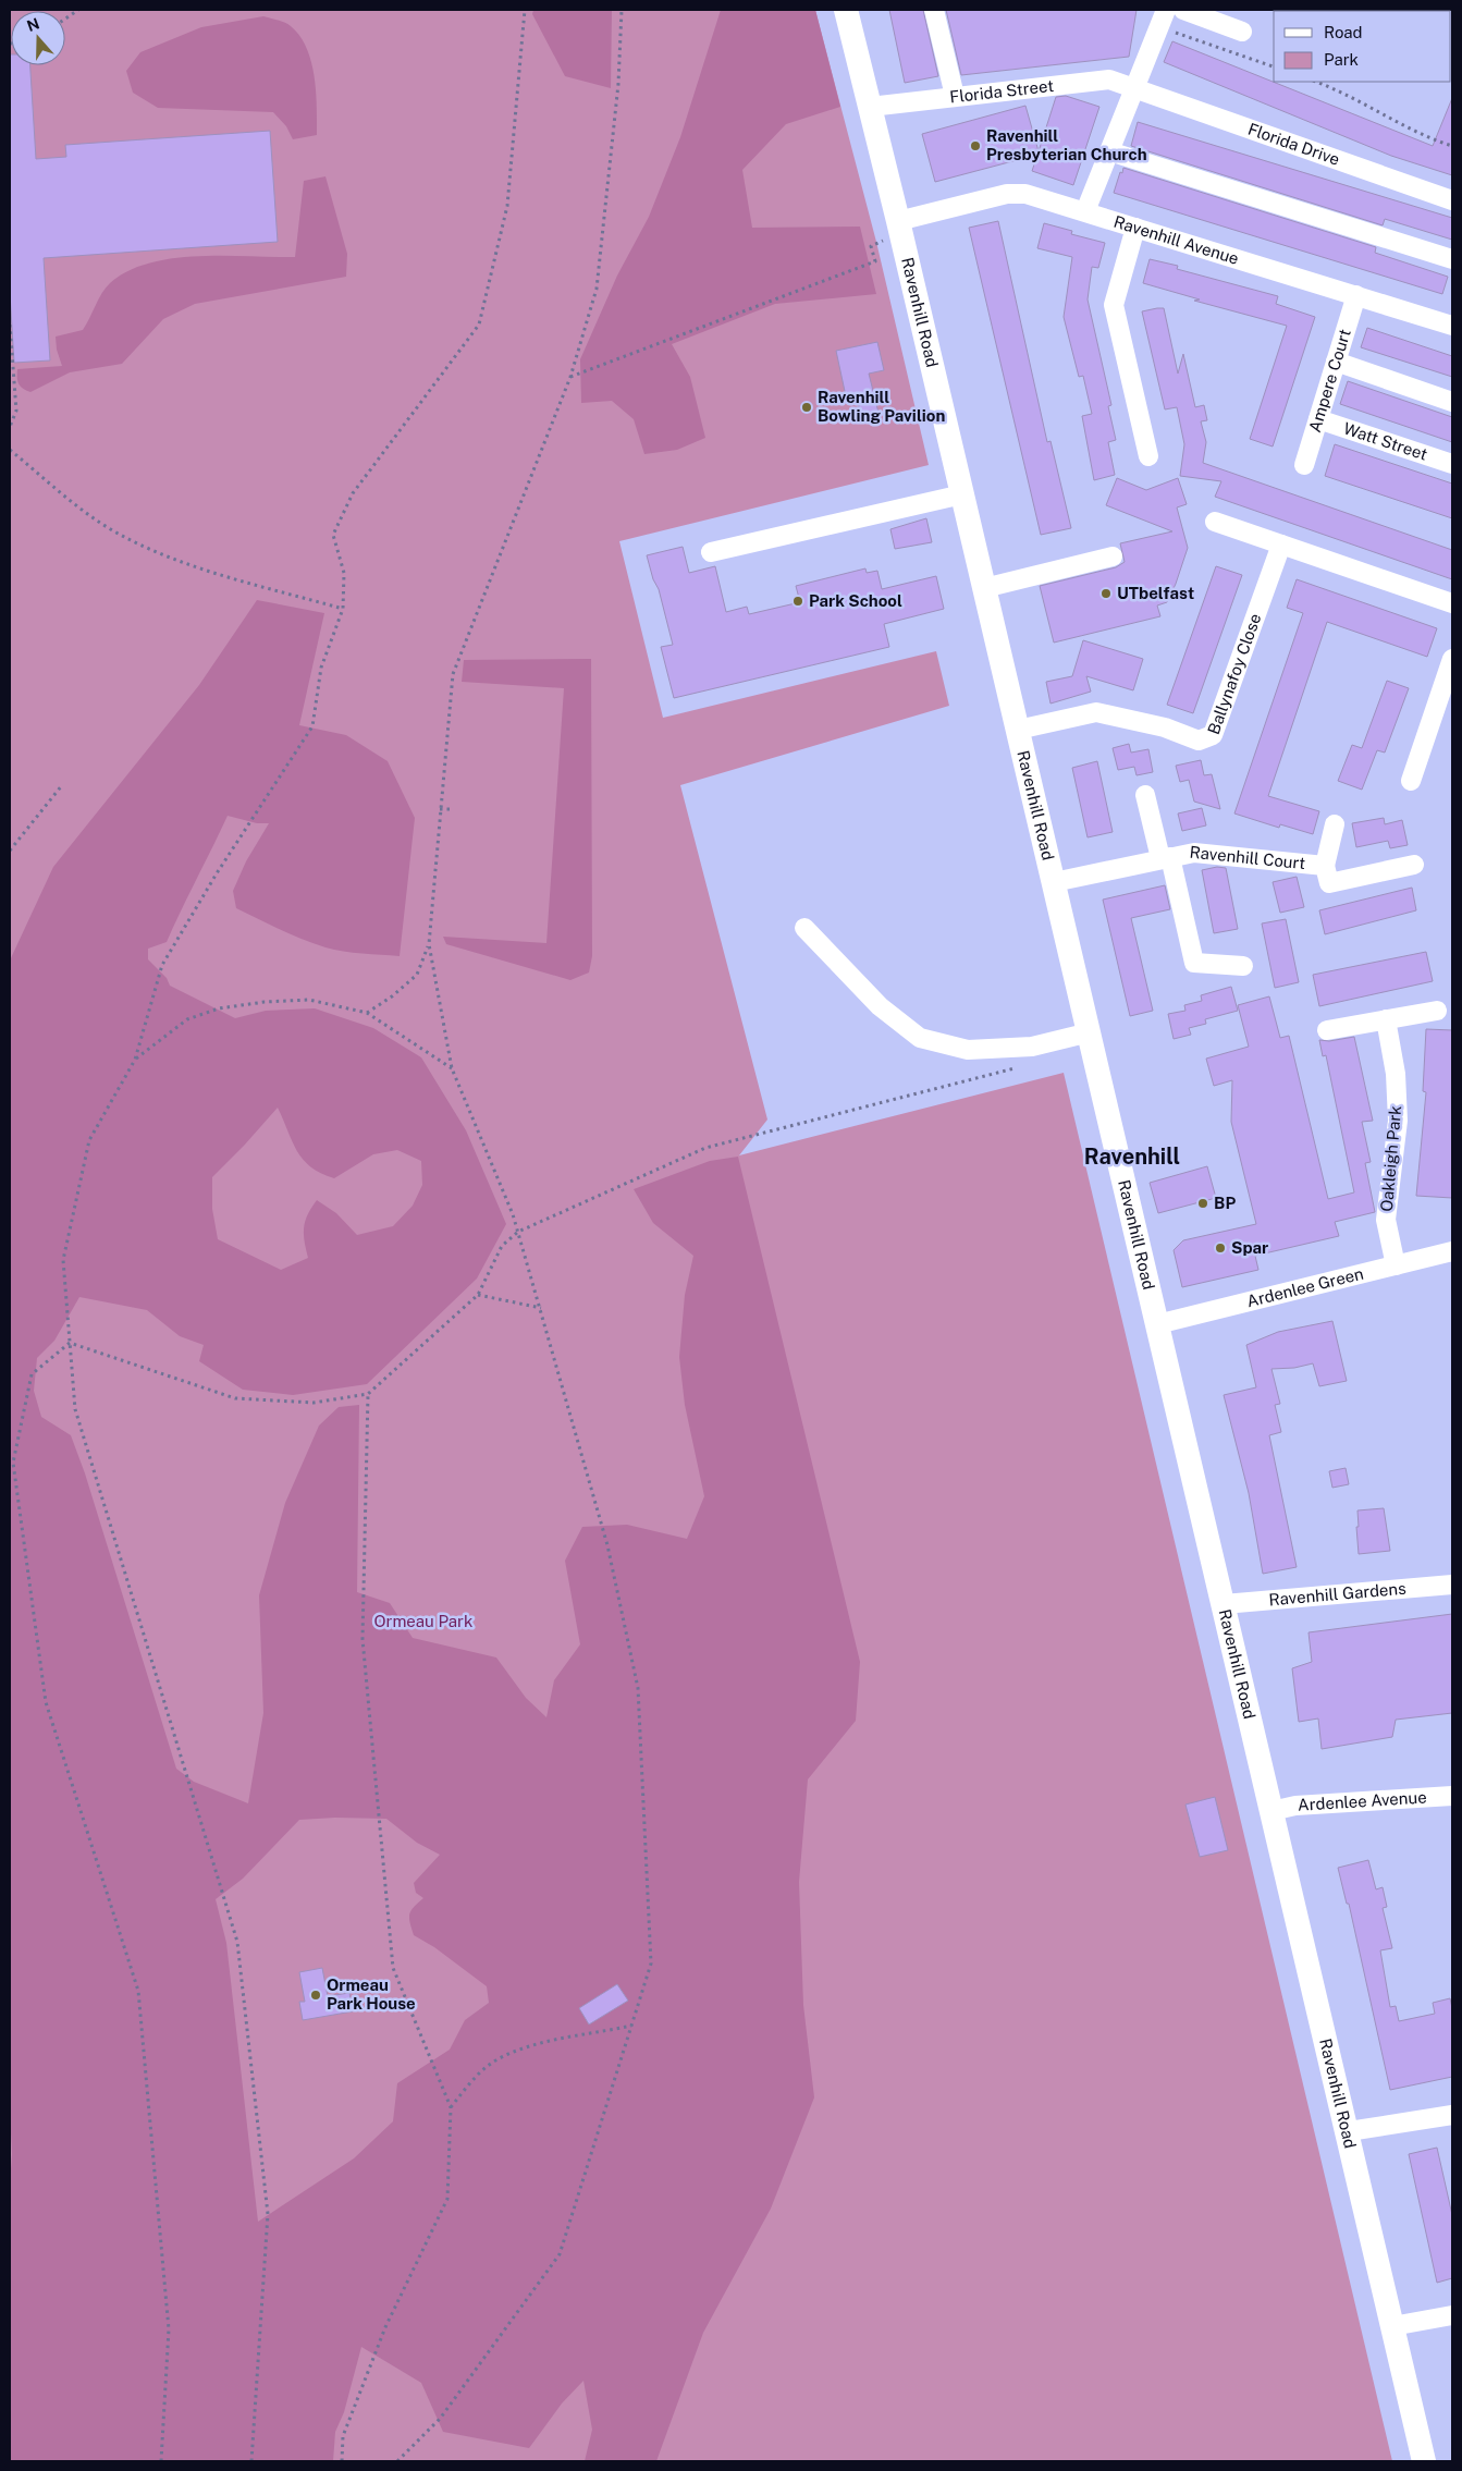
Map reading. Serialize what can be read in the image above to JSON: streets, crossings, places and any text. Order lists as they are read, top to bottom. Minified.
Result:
{"streets":{"main road":["Ravenhill Road"],"street":["Florida Street","Florida Drive","Ravenhill Avenue","Ampere Court","Watt Street","Ballynafoy Close","Ravenhill Court","Oakleigh Park","Ardenlee Green","Ravenhill Gardens","Ardenlee Avenue"]},"crossings":[["Florida Street","Florida Drive"],["Florida Street","Ravenhill Road"],["Ravenhill Avenue","Ravenhill Road"],["Ravenhill Avenue","Ampere Court"],["Ravenhill Road","Ballynafoy Close"],["Ravenhill Road","Ravenhill Court"],["Ravenhill Road","Ardenlee Green"],["Ravenhill Road","Ravenhill Gardens"],["Ravenhill Road","Ardenlee Avenue"],["Ampere Court","Watt Street"],["Oakleigh Park","Ardenlee Green"]],"districts":["Ravenhill"],"parks":["Ormeau Park"],"places":["Ravenhill Presbyterian Church","Ravenhill Bowling Pavilion","UTbelfast","Park School","BP","Spar","Ormeau Park House"],"legend":["Road","Park"],"north":"top"}
